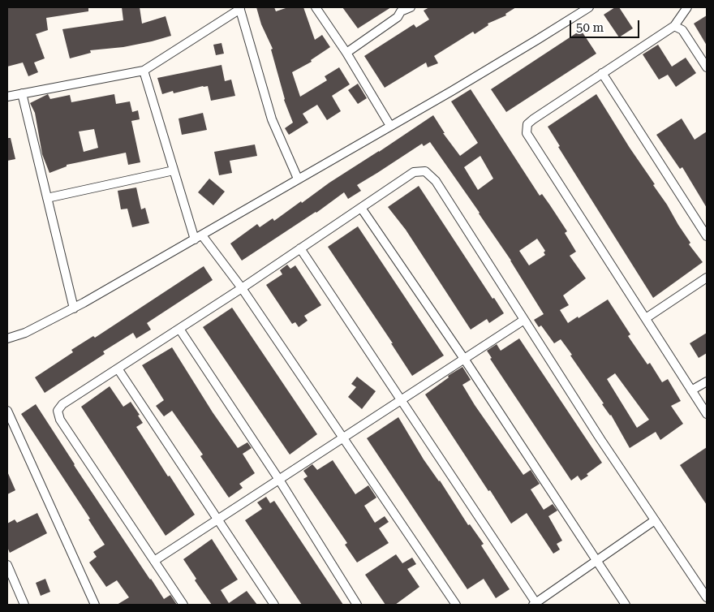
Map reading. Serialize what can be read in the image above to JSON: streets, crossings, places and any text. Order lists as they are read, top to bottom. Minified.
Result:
{"scale_bar":"50 m"}
